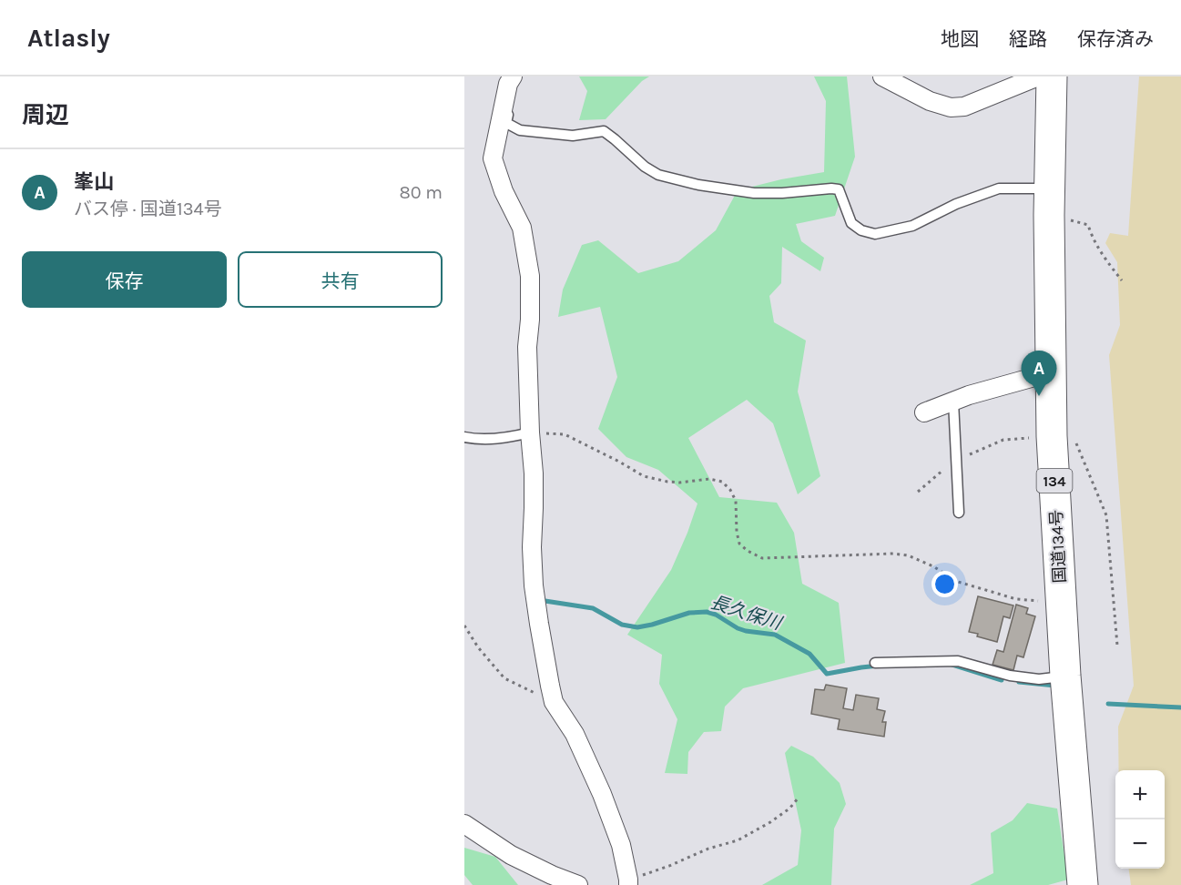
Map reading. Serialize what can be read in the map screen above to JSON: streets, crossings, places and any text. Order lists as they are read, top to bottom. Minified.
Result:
{"streets":{"highway":["134","国道134号"]},"water":["長久保川"],"page":{"header":"Atlasly","nav":["地図","経路","保存済み"],"heading":"周辺","list":[{"mark":"A","name":"峯山","note":"バス停 · 国道134号","value":"80 m"}],"buttons":["保存","共有"],"pins":"A","map_buttons":["+","−"]}}
